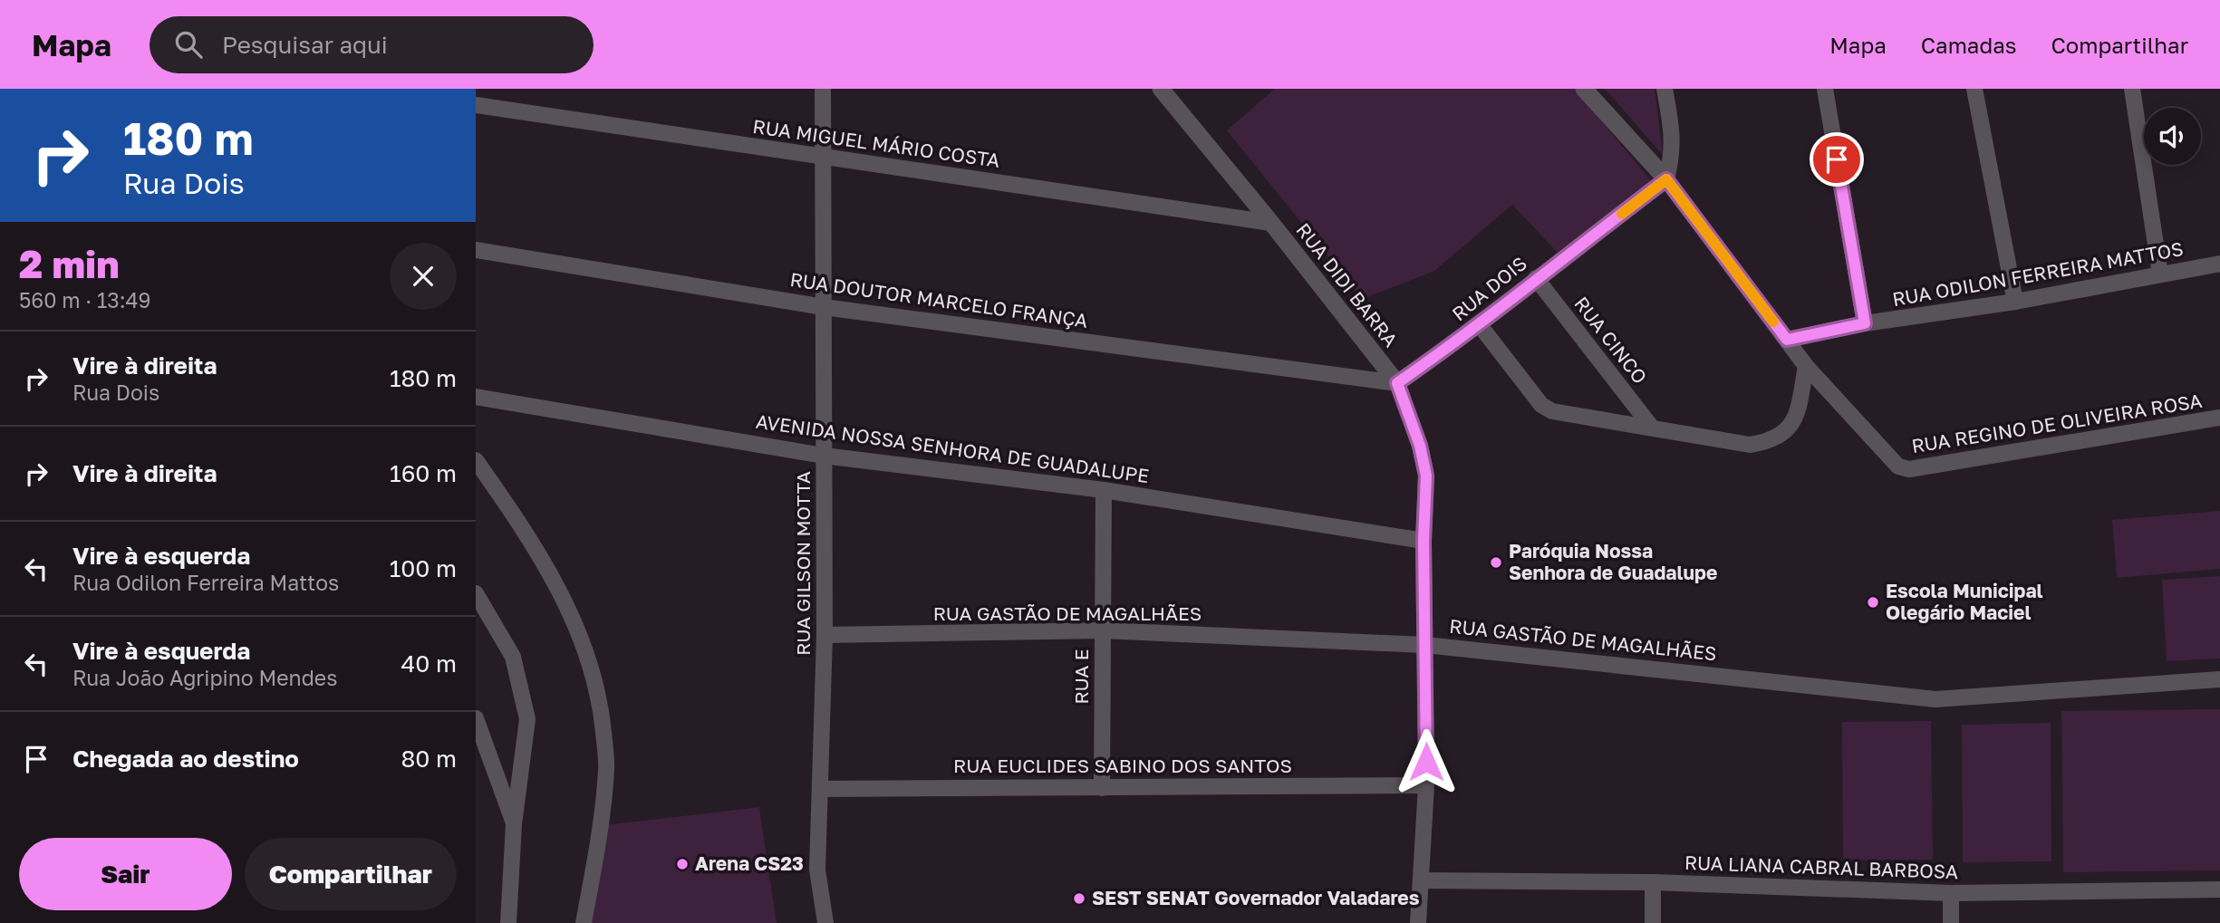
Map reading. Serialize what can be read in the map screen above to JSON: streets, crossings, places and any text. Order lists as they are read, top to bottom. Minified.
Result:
{"streets":{"street":["RUA MIGUEL MÁRIO COSTA","RUA ODILON FERREIRA MATTOS","RUA DIDI BARRA","RUA DOIS","RUA DOUTOR MARCELO FRANÇA","RUA CINCO","RUA REGINO DE OLIVEIRA ROSA","AVENIDA NOSSA SENHORA DE GUADALUPE","RUA GILSON MOTTA","RUA GASTÃO DE MAGALHÃES","RUA E","RUA EUCLIDES SABINO DOS SANTOS","RUA LIANA CABRAL BARBOSA"]},"crossings":[["RUA MIGUEL MÁRIO COSTA","RUA DIDI BARRA"],["RUA MIGUEL MÁRIO COSTA","RUA GILSON MOTTA"],["RUA ODILON FERREIRA MATTOS","RUA REGINO DE OLIVEIRA ROSA"],["RUA DIDI BARRA","RUA DOIS"],["RUA DIDI BARRA","RUA DOUTOR MARCELO FRANÇA"],["RUA DIDI BARRA","AVENIDA NOSSA SENHORA DE GUADALUPE"],["RUA DIDI BARRA","RUA GASTÃO DE MAGALHÃES"],["RUA DIDI BARRA","RUA EUCLIDES SABINO DOS SANTOS"],["RUA DIDI BARRA","RUA LIANA CABRAL BARBOSA"],["RUA DOIS","RUA DOUTOR MARCELO FRANÇA"],["RUA DOIS","RUA CINCO"],["RUA DOIS","RUA REGINO DE OLIVEIRA ROSA"],["RUA DOUTOR MARCELO FRANÇA","RUA GILSON MOTTA"],["AVENIDA NOSSA SENHORA DE GUADALUPE","RUA GILSON MOTTA"],["AVENIDA NOSSA SENHORA DE GUADALUPE","RUA E"],["RUA GILSON MOTTA","RUA GASTÃO DE MAGALHÃES"],["RUA GILSON MOTTA","RUA EUCLIDES SABINO DOS SANTOS"],["RUA GASTÃO DE MAGALHÃES","RUA E"],["RUA E","RUA EUCLIDES SABINO DOS SANTOS"]],"places":["Paróquia Nossa Senhora de Guadalupe","Escola Municipal Olegário Maciel","Arena CS23","SEST SENAT Governador Valadares"],"page":{"header":"Mapa","search":"Pesquisar aqui","nav":["Mapa","Camadas","Compartilhar"],"turn":["180 m","Rua Dois"],"heading":["2 min","560 m · 13:49"],"list":[{"name":"Vire à direita","note":"Rua Dois","value":"180 m"},{"name":"Vire à direita","value":"160 m"},{"name":"Vire à esquerda","note":"Rua Odilon Ferreira Mattos","value":"100 m"},{"name":"Vire à esquerda","note":"Rua João Agripino Mendes","value":"40 m"},{"name":"Chegada ao destino","value":"80 m"}],"buttons":["Sair","Compartilhar"]}}
